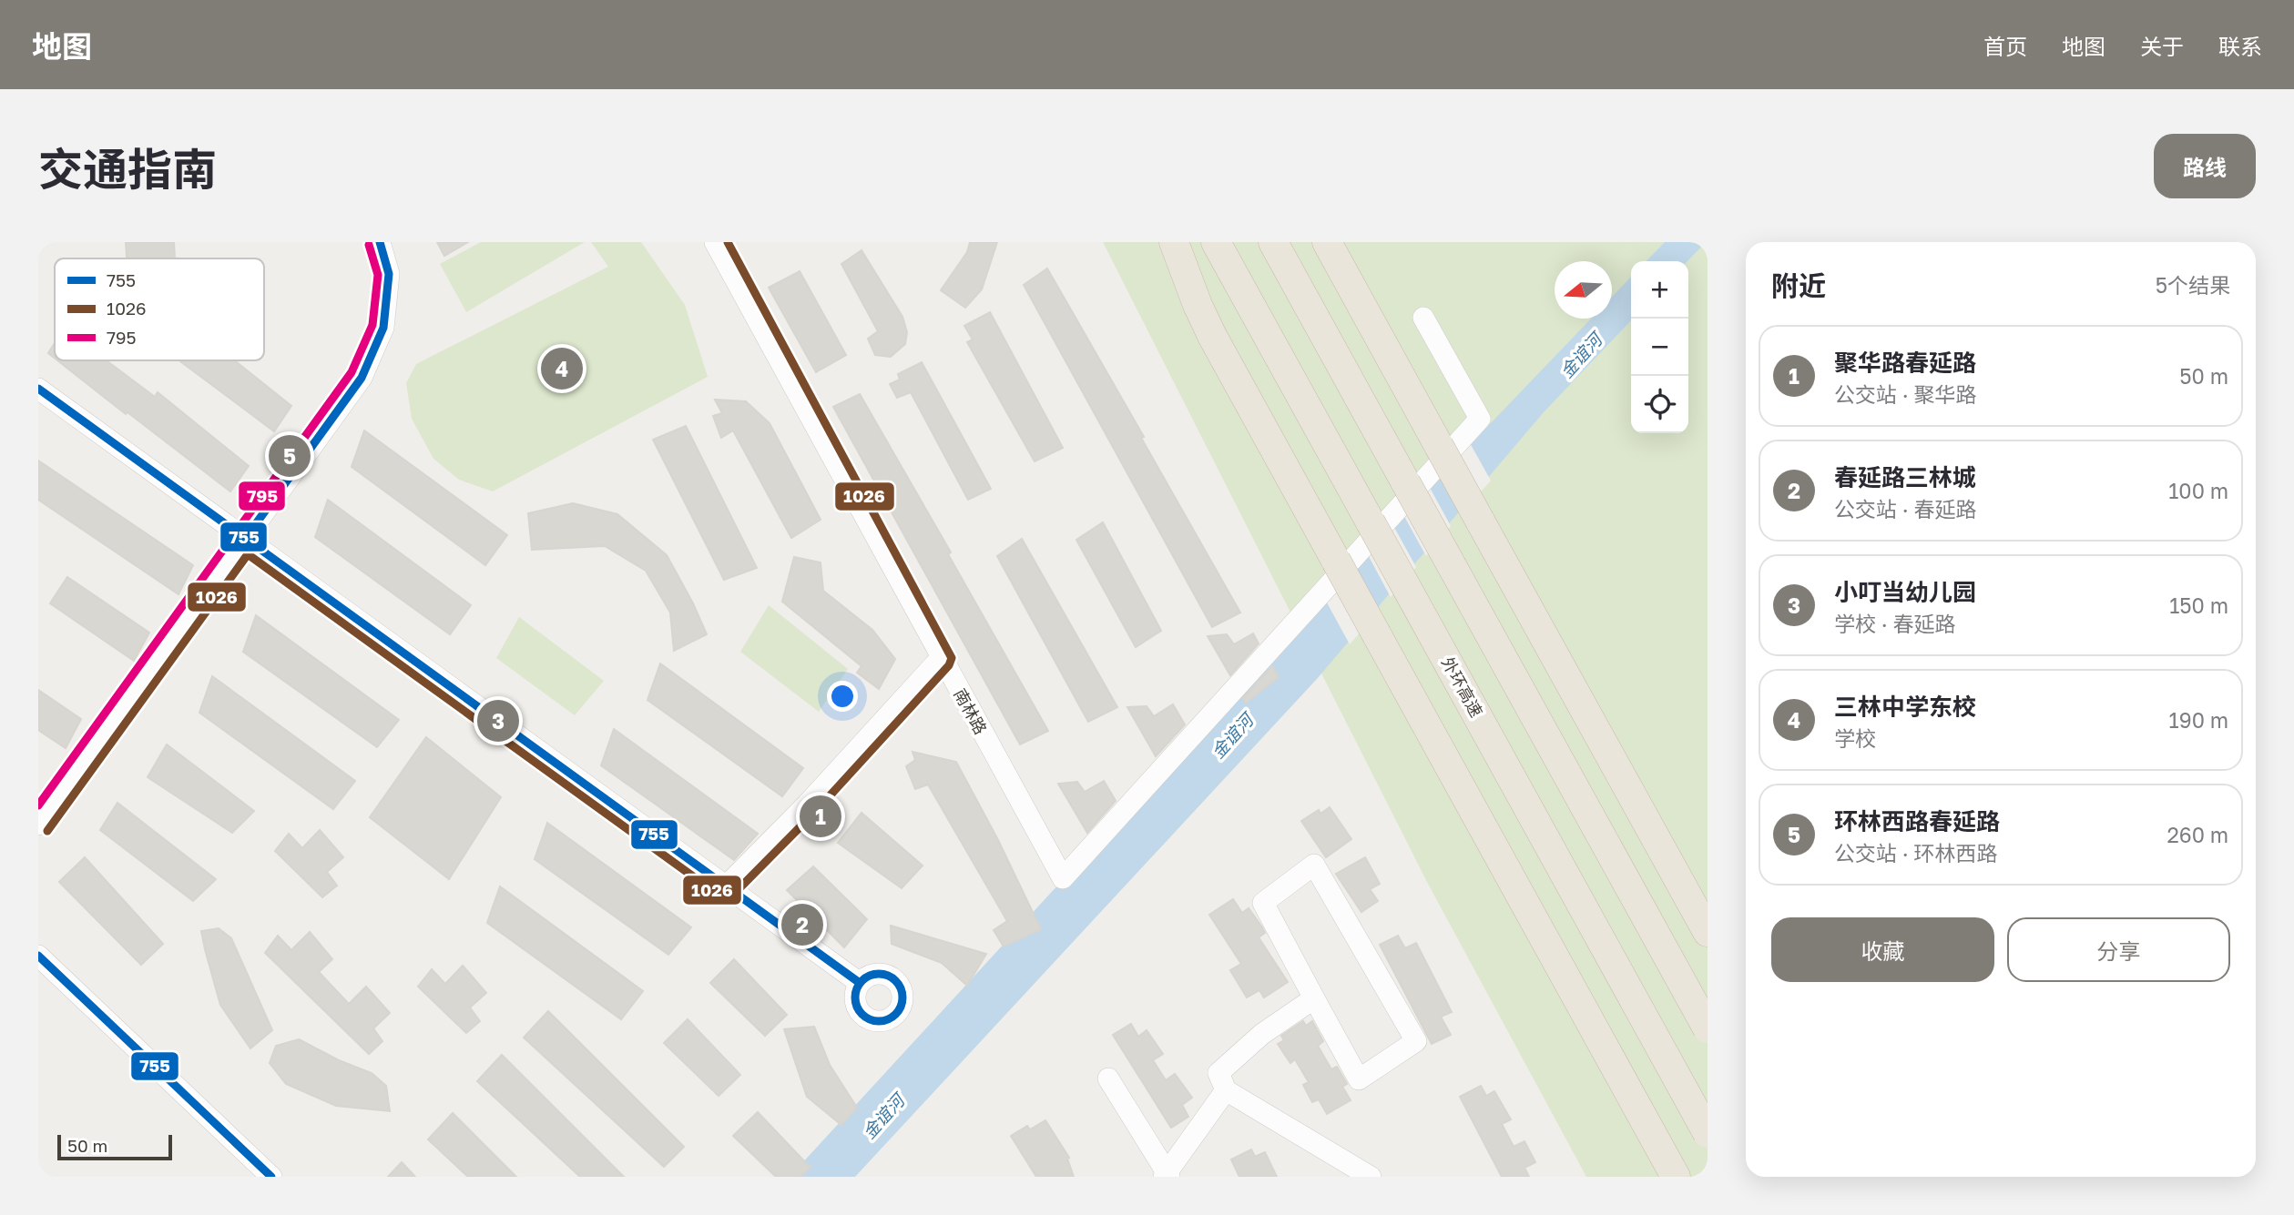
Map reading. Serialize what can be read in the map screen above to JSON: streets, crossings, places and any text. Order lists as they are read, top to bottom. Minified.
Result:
{"streets":{"highway":["外环高速"],"street":["南林路"]},"water":["金谊河"],"lines":["transit line 755","transit line 1026","transit line 795"],"legend":["755","1026","795"],"scale_bar":"50 m","north":"left","page":{"header":"地图","nav":["首页","地图","关于","联系"],"title":"交通指南","buttons":["路线",["收藏","分享"]],"heading":["附近","5个结果"],"map_buttons":["+","−"],"list":[{"mark":"1","name":"聚华路春延路","note":"公交站 · 聚华路","value":"50 m"},{"mark":"2","name":"春延路三林城","note":"公交站 · 春延路","value":"100 m"},{"mark":"3","name":"小叮当幼儿园","note":"学校 · 春延路","value":"150 m"},{"mark":"4","name":"三林中学东校","note":"学校","value":"190 m"},{"mark":"5","name":"环林西路春延路","note":"公交站 · 环林西路","value":"260 m"}],"pins":["4","5","3","1","2"],"scale":"50 m"}}
